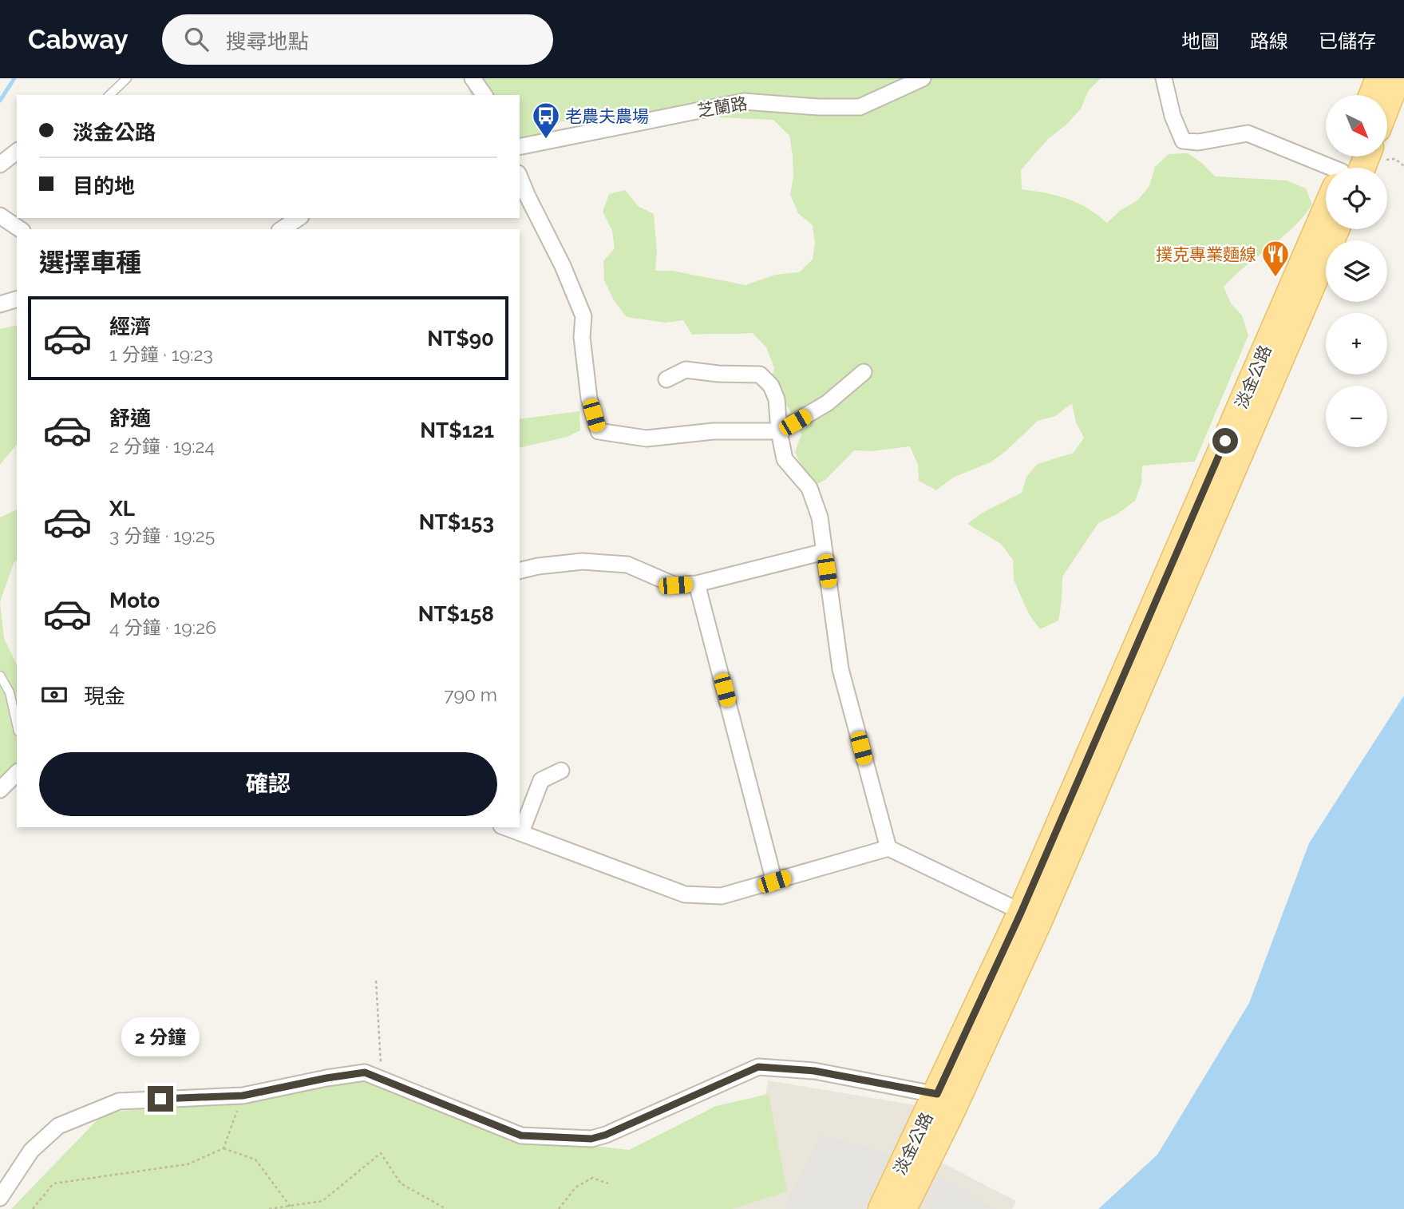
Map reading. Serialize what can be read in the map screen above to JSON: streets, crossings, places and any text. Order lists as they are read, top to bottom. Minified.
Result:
{"streets":{"main road":["淡金公路"],"street":["芝蘭路"]},"places":{"bus stop":["老農夫農場"],"restaurant":["撲克專業麵線"]},"north":"bottom right","page":{"header":"Cabway","search":"搜尋地點","nav":["地圖","路線","已儲存"],"map_buttons":["+","−"],"banner":["淡金公路","目的地"],"heading":"選擇車種","list":[{"name":"經濟","note":"1 分鐘 · 19:23","value":"NT$90"},{"name":"舒適","note":"2 分鐘 · 19:24","value":"NT$121"},{"name":"XL","note":"3 分鐘 · 19:25","value":"NT$153"},{"name":"Moto","note":"4 分鐘 · 19:26","value":"NT$158"}],"pay":["現金","790 m"],"buttons":"確認","bubble":"2 分鐘"}}
